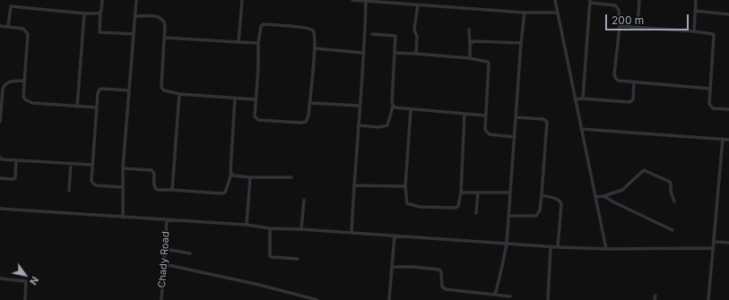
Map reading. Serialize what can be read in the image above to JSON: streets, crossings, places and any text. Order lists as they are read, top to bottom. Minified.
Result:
{"streets":{"street":["Chady Road"]},"scale_bar":"200 m","north":"bottom right"}
